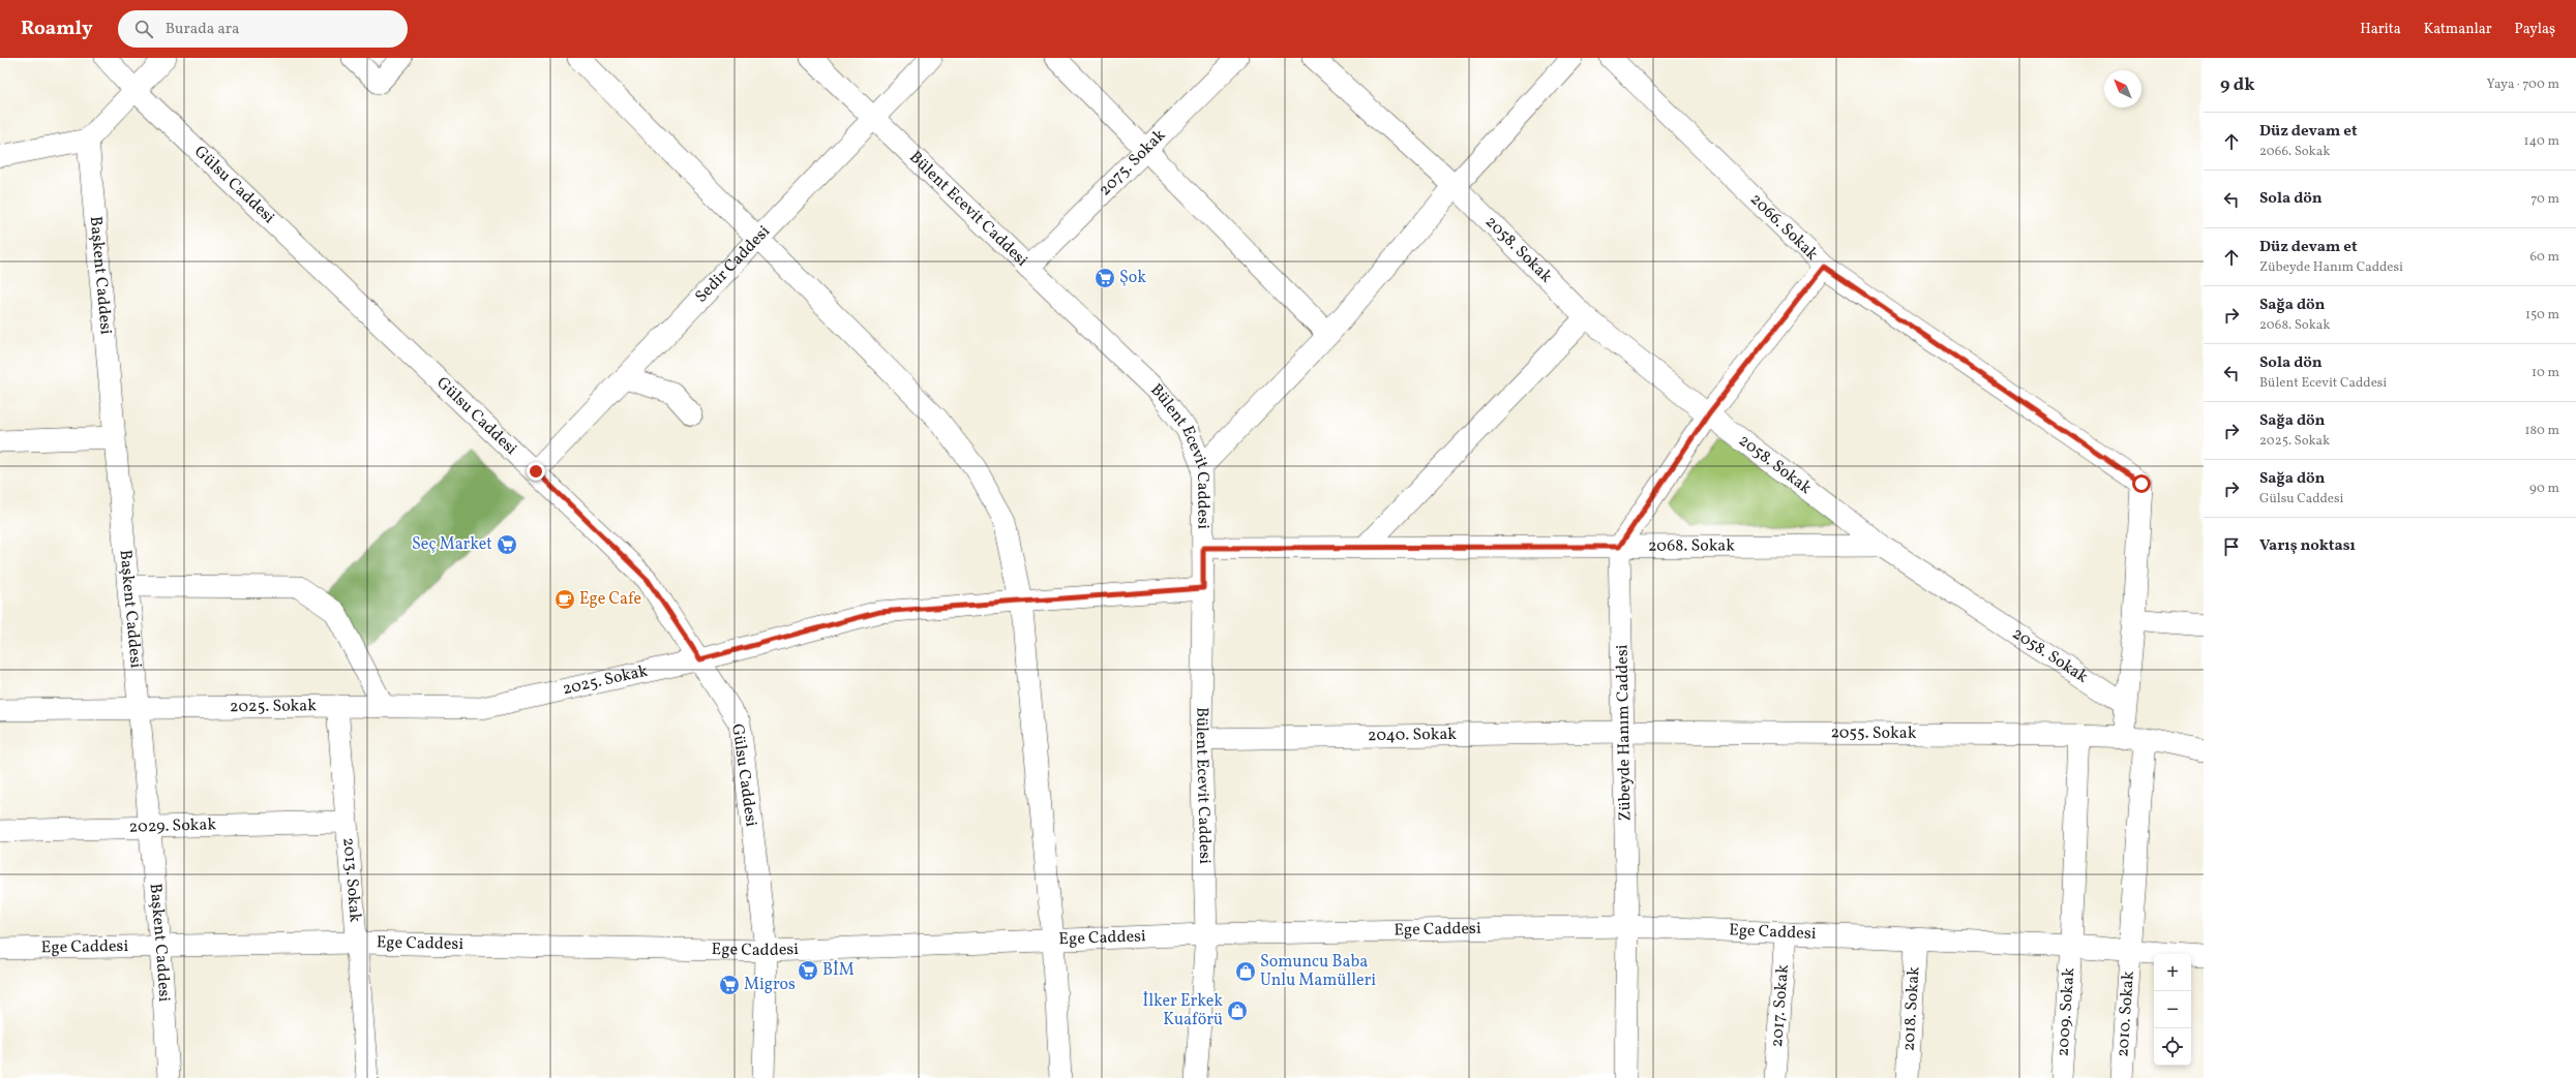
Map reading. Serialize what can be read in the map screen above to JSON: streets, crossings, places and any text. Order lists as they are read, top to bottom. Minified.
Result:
{"streets":{"street":["2075. Sokak","Gülsu Caddesi","Bülent Ecevit Caddesi","2066. Sokak","2058. Sokak","Sedir Caddesi","Başkent Caddesi","2068. Sokak","2025. Sokak","Zübeyde Hanım Caddesi","2055. Sokak","2040. Sokak","2029. Sokak","2013. Sokak","Ege Caddesi","2017. Sokak","2018. Sokak","2009. Sokak","2010. Sokak"]},"crossings":[["2075. Sokak","Bülent Ecevit Caddesi"],["Gülsu Caddesi","Sedir Caddesi"],["Gülsu Caddesi","2025. Sokak"],["Gülsu Caddesi","Ege Caddesi"],["Bülent Ecevit Caddesi","Sedir Caddesi"],["Bülent Ecevit Caddesi","2068. Sokak"],["Bülent Ecevit Caddesi","2025. Sokak"],["Bülent Ecevit Caddesi","2040. Sokak"],["Bülent Ecevit Caddesi","Ege Caddesi"],["2058. Sokak","2068. Sokak"],["Başkent Caddesi","2025. Sokak"],["Başkent Caddesi","2029. Sokak"],["Başkent Caddesi","Ege Caddesi"],["2068. Sokak","Zübeyde Hanım Caddesi"],["2025. Sokak","2013. Sokak"],["Zübeyde Hanım Caddesi","2055. Sokak"],["Zübeyde Hanım Caddesi","2040. Sokak"],["Zübeyde Hanım Caddesi","Ege Caddesi"],["2055. Sokak","2040. Sokak"],["2055. Sokak","2009. Sokak"],["2055. Sokak","2010. Sokak"],["2029. Sokak","2013. Sokak"],["2013. Sokak","Ege Caddesi"],["Ege Caddesi","2017. Sokak"],["Ege Caddesi","2018. Sokak"],["Ege Caddesi","2009. Sokak"],["Ege Caddesi","2010. Sokak"]],"places":{"supermarket":["Şok","Seç Market","BİM","Migros"],"cafe":["Ege Cafe"],"shop":["Somuncu Baba Unlu Mamülleri","İlker Erkek Kuaförü"]},"north":"top left","page":{"header":"Roamly","search":"Burada ara","nav":["Harita","Katmanlar","Paylaş"],"heading":["9 dk","Yaya · 700 m"],"list":[["Düz devam et","2066. Sokak","140 m"],["Sola dön","70 m"],["Düz devam et","Zübeyde Hanım Caddesi","60 m"],["Sağa dön","2068. Sokak","150 m"],["Sola dön","Bülent Ecevit Caddesi","10 m"],["Sağa dön","2025. Sokak","180 m"],["Sağa dön","Gülsu Caddesi","90 m"],"Varış noktası"],"map_buttons":["+","−"]}}
